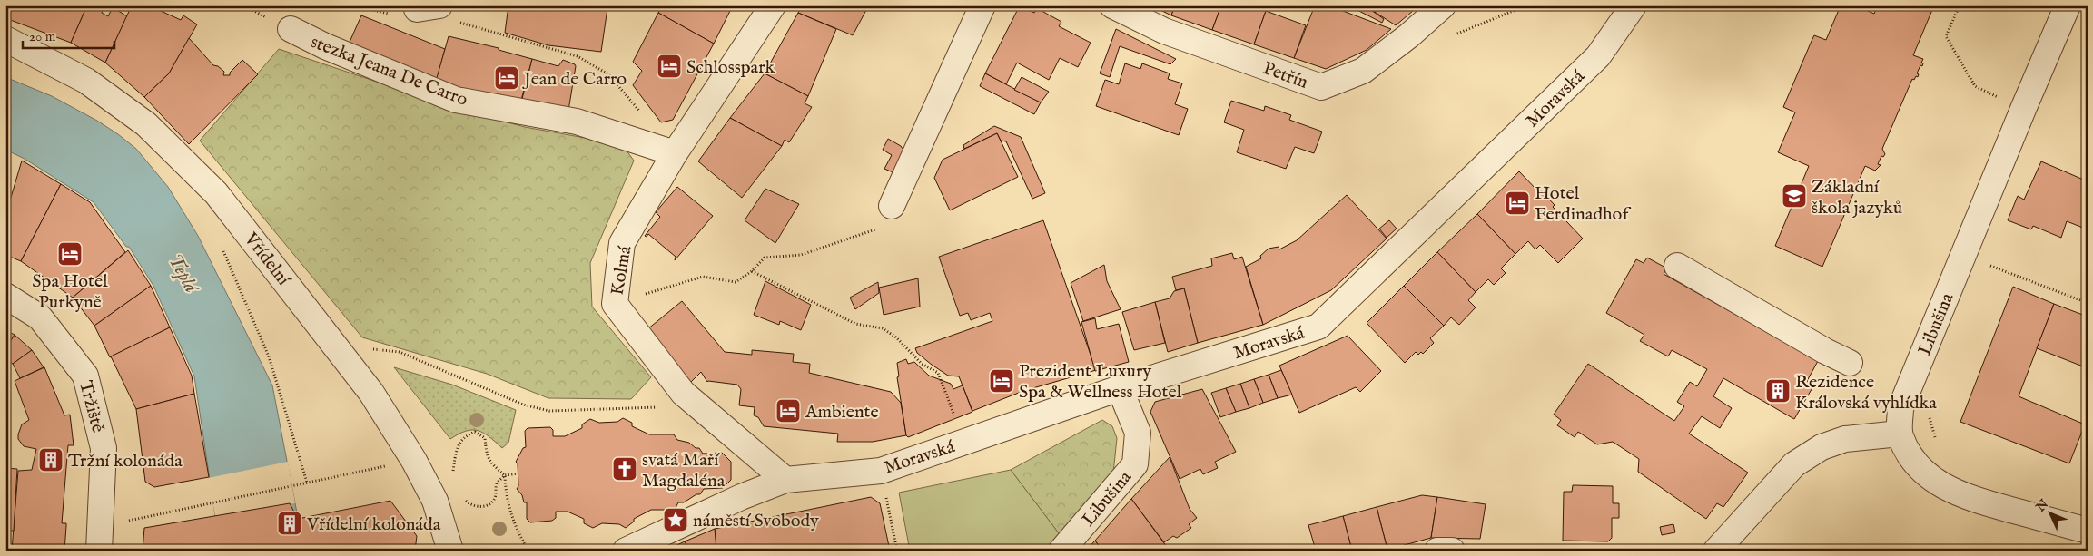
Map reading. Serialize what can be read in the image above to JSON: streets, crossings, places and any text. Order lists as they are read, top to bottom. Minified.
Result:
{"streets":{"street":["stezka Jeana De Carro","Petřín","Moravská","Vřídelní","Kolmá","Libušina","Tržiště"]},"crossings":[["stezka Jeana De Carro","Kolmá"],["Moravská","Kolmá"],["Moravská","Libušina"]],"water":["Teplá"],"places":{"hotel":["Schlosspark","Jean de Carro","Hotel Ferdinadhof","Spa Hotel Purkyně","Prezident Luxury Spa & Wellness Hotel","Ambiente"],"school or university":["Základní škola jazyků"],"building":["Rezidence Královská vyhlídka","Tržní kolonáda","Vřídelní kolonáda"],"church":["svatá Maří Magdaléna"],"place":["náměstí Svobody"]},"scale_bar":"20 m","north":"top left"}
